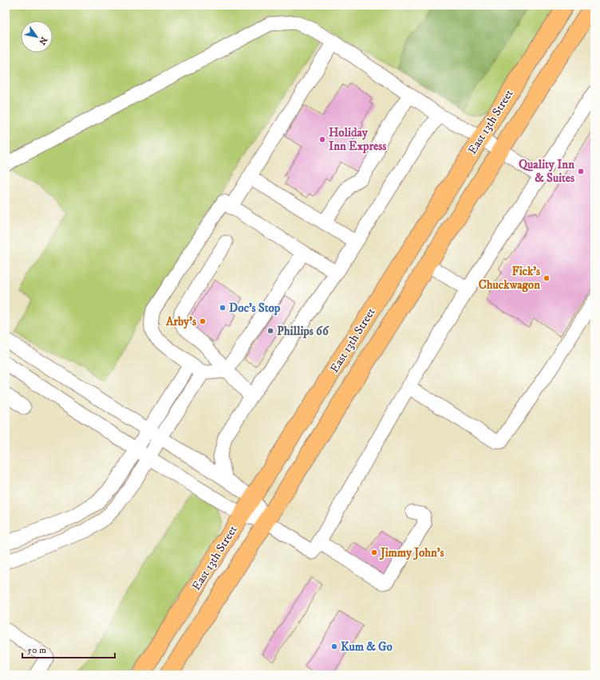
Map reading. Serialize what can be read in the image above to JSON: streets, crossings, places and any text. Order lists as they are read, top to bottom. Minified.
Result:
{"streets":{"main road":["East 13th Street"]},"places":["Holiday Inn Express","Quality Inn & Suites","Fick's Chuckwagon","Doc's Stop","Arby's","Phillips 66","Jimmy John's","Kum & Go"],"scale_bar":"50 m","north":"bottom right"}
